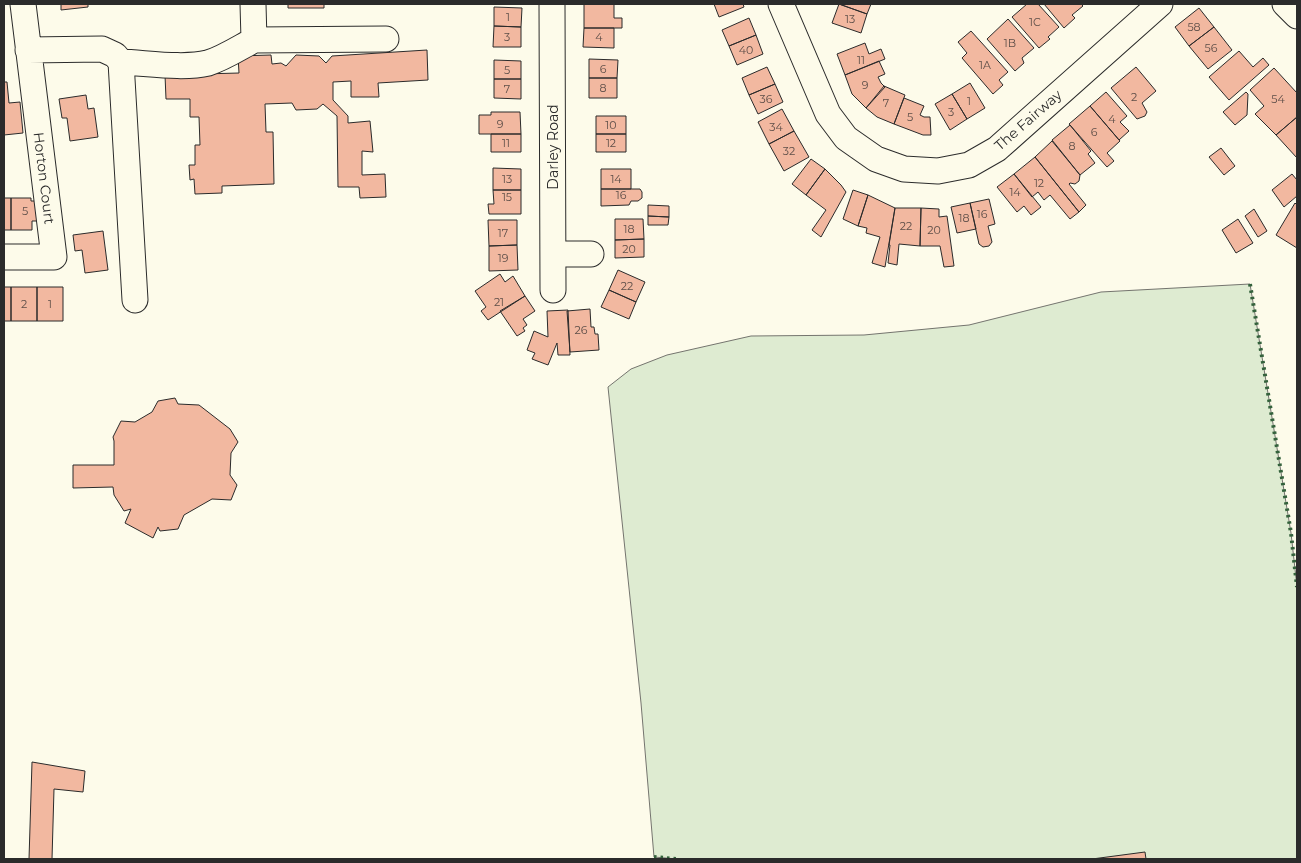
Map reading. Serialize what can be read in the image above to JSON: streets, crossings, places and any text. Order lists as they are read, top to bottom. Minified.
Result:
{"streets":{"street":["The Fairway","Darley Road","Horton Court"]},"house_numbers":["1","13","1C","58","3","4","1B","56","40","11","1A","6","5","9","8","7","2","36","54","1","7","3","5","4","9","10","34","6","11","12","8","32","13","14","12","14","16","15","5","16","18","22","18","20","17","20","19","22","21","2","1","26"]}
